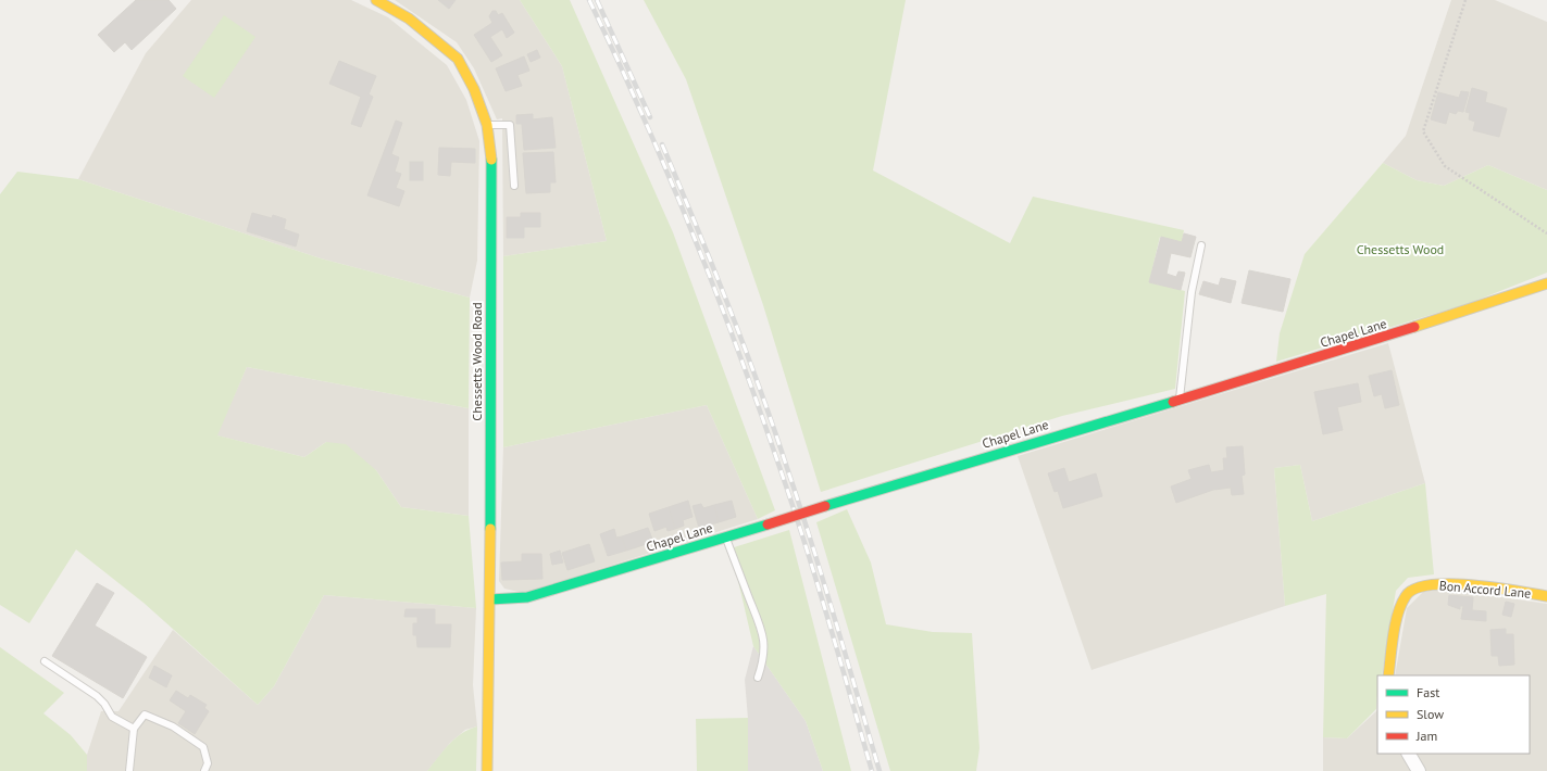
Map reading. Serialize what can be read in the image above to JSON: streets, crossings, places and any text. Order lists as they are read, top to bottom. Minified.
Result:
{"streets":{"street":["Chapel Lane","Chessetts Wood Road","Bon Accord Lane"]},"crossings":[["Chapel Lane","Chessetts Wood Road"]],"parks":["Chessetts Wood"],"legend":["Fast","Slow","Jam"]}
